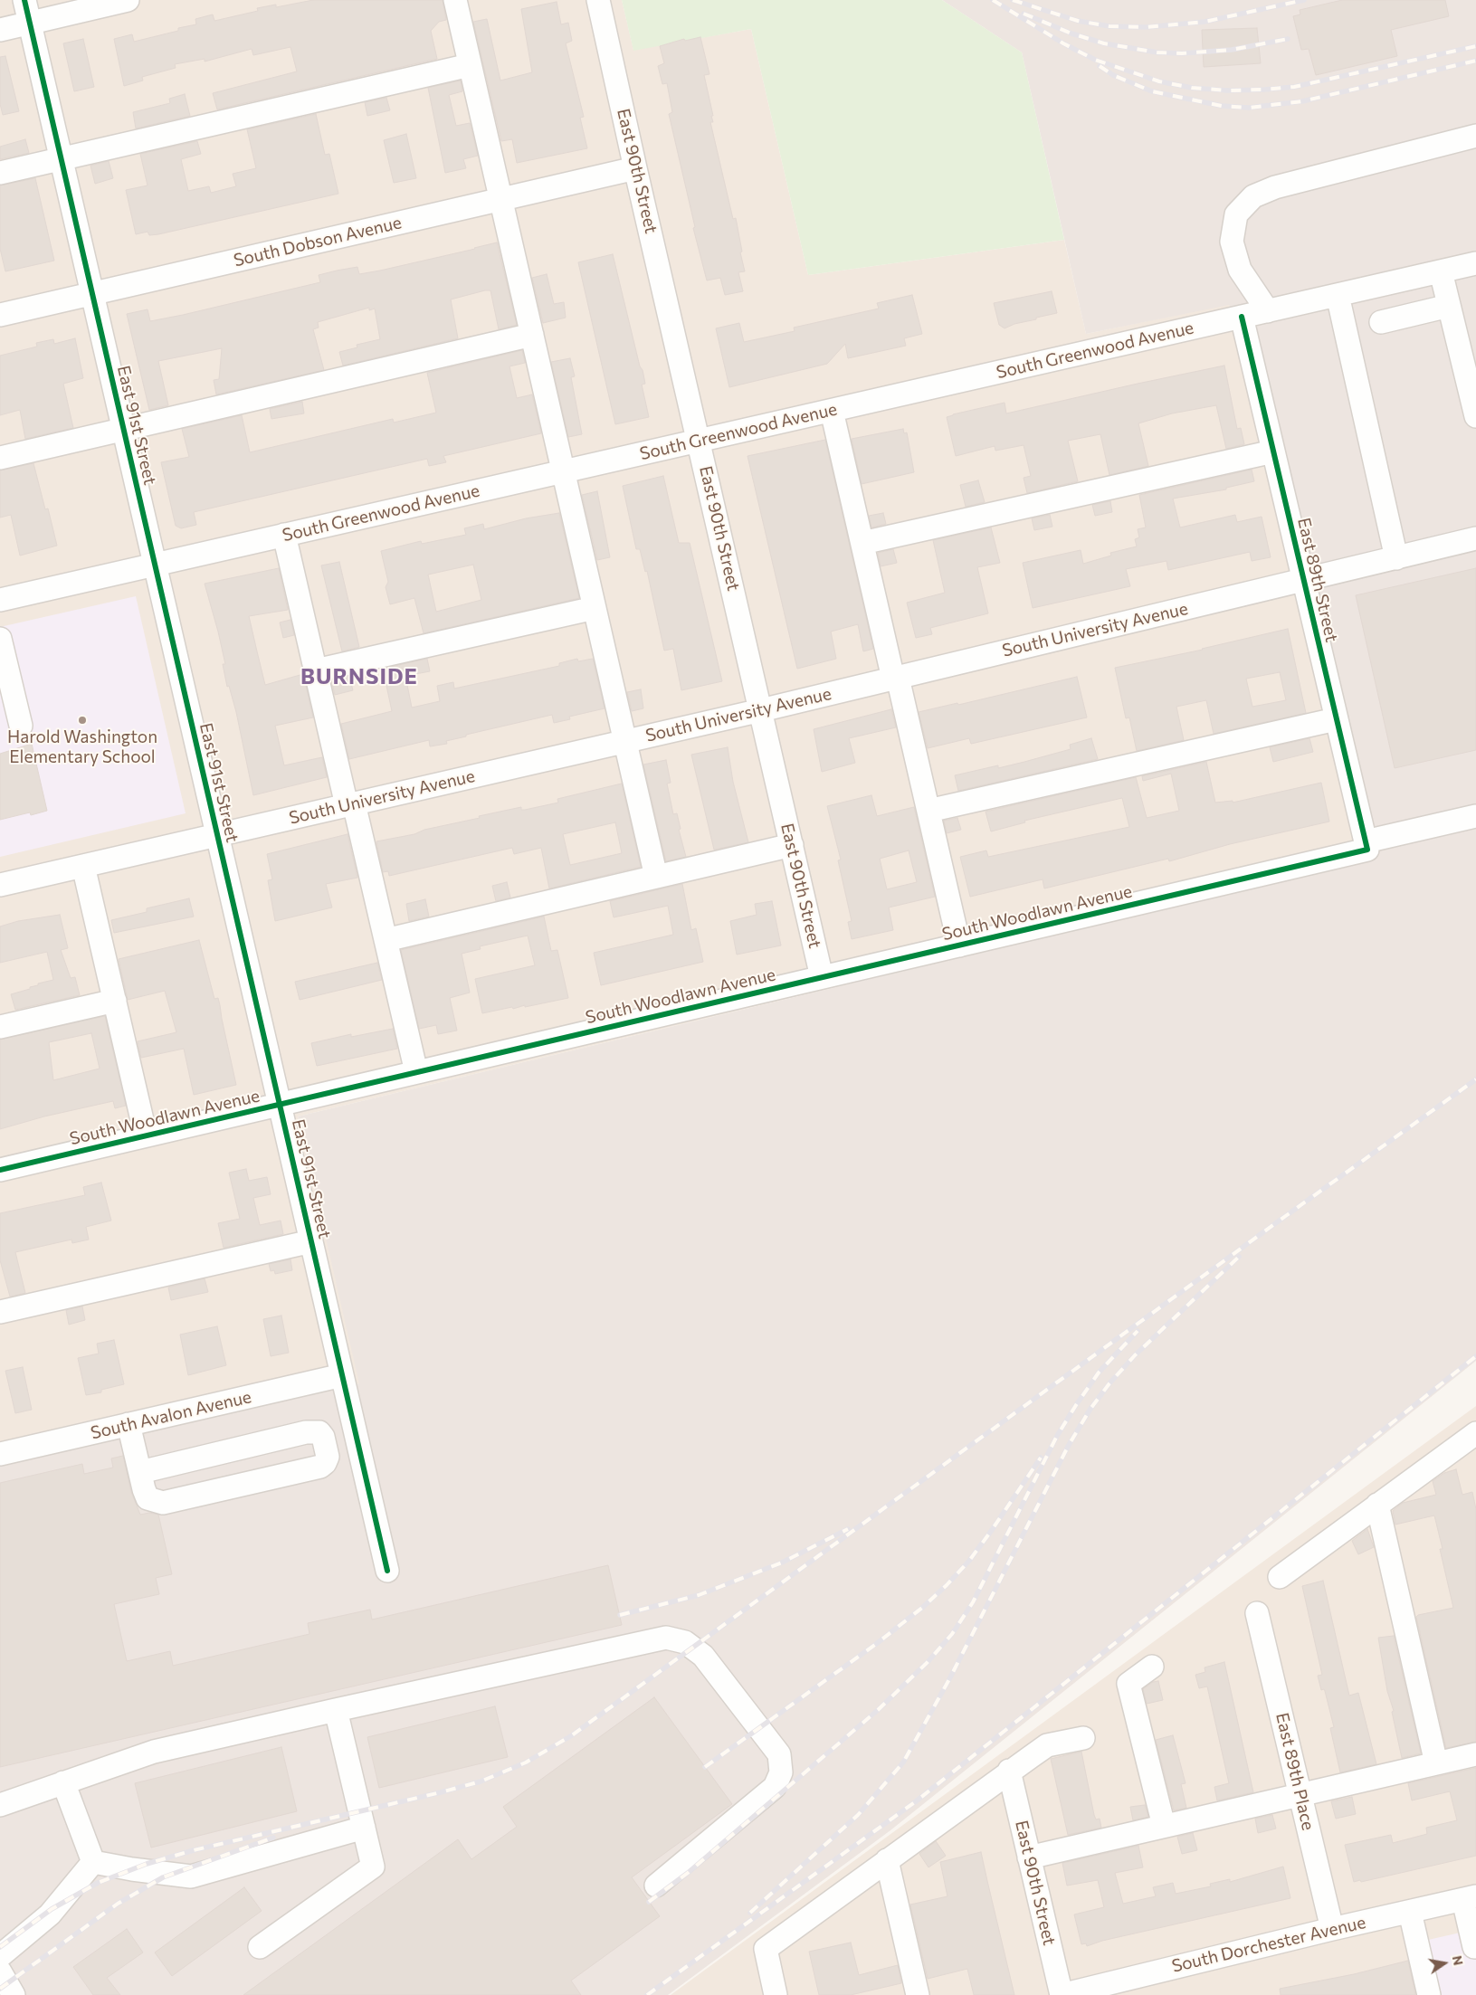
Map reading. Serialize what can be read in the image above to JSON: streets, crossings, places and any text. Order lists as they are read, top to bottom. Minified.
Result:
{"streets":{"street":["East 90th Street","South Dobson Avenue","South Greenwood Avenue","East 91st Street","East 89th Street","South University Avenue","South Woodlawn Avenue","South Avalon Avenue","East 89th Place","South Dorchester Avenue"]},"crossings":[["East 90th Street","South Dobson Avenue"],["East 90th Street","South Greenwood Avenue"],["East 90th Street","South University Avenue"],["East 90th Street","South Woodlawn Avenue"],["East 90th Street","South Dorchester Avenue"],["South Dobson Avenue","East 91st Street"],["South Greenwood Avenue","East 91st Street"],["South Greenwood Avenue","East 89th Street"],["East 91st Street","South University Avenue"],["East 91st Street","South Woodlawn Avenue"],["East 91st Street","South Avalon Avenue"],["East 89th Street","South University Avenue"],["East 89th Street","South Woodlawn Avenue"],["East 89th Place","South Dorchester Avenue"]],"districts":["BURNSIDE"],"places":["Harold Washington Elementary School"],"north":"right"}
